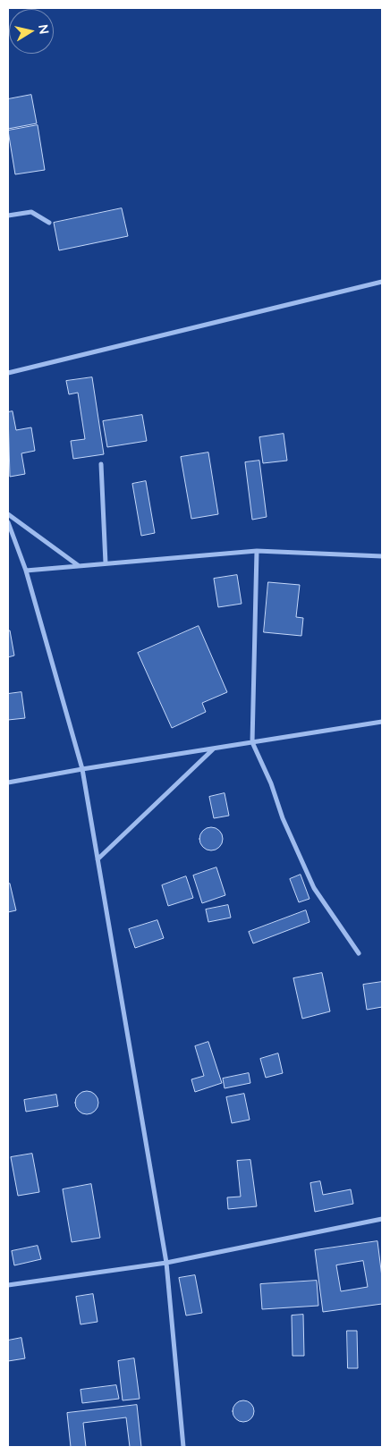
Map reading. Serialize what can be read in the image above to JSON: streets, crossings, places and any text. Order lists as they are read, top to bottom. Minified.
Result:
{"north":"right"}
